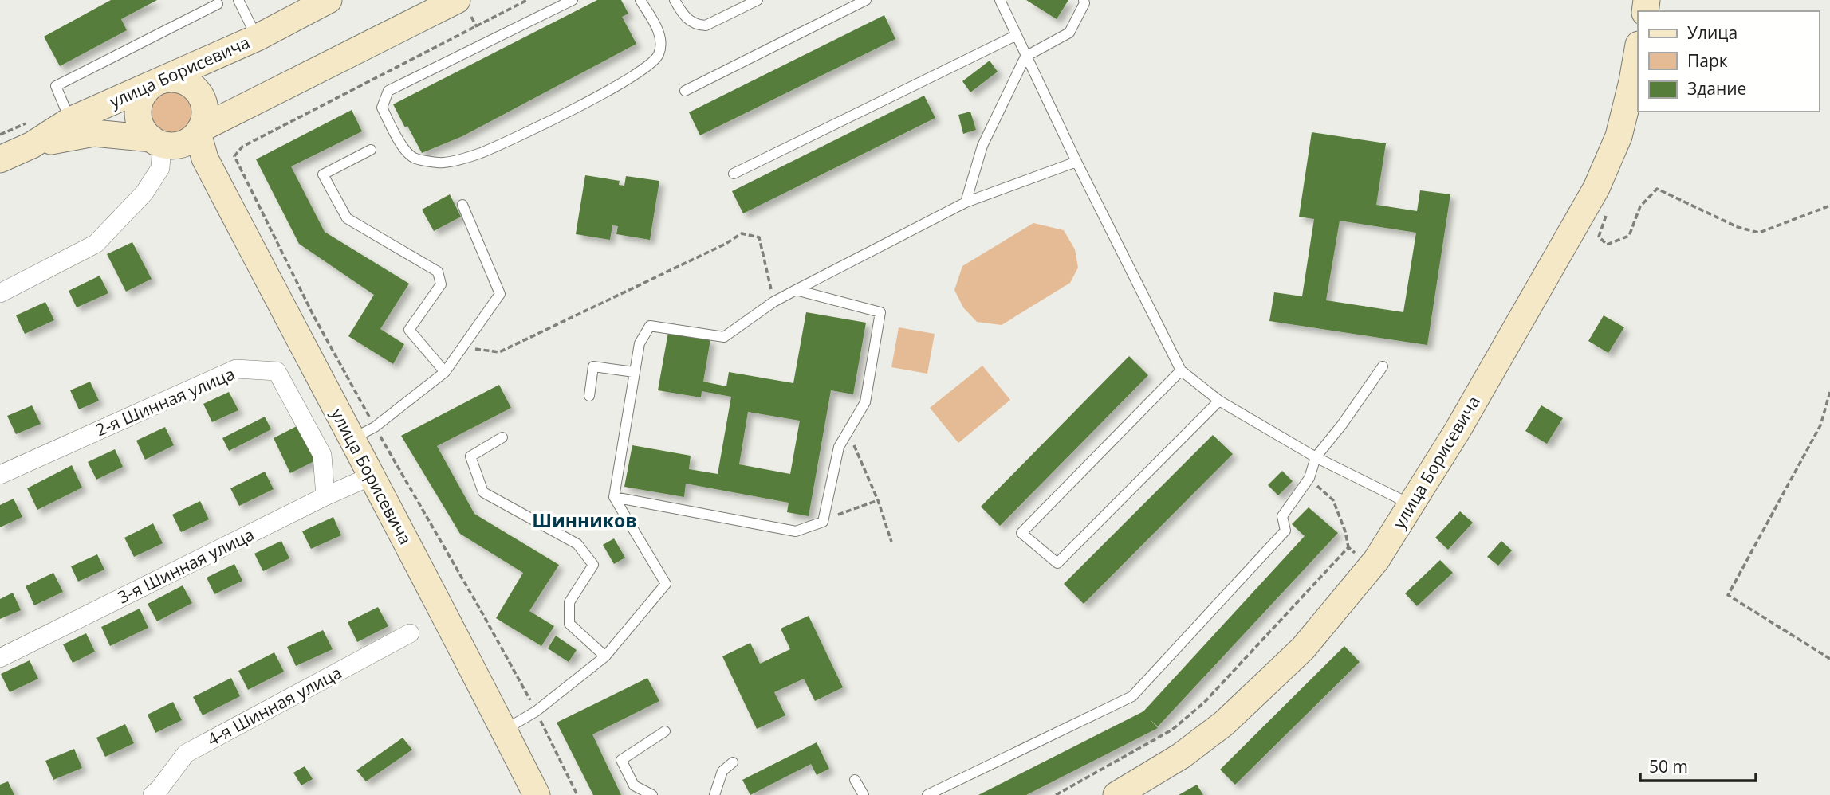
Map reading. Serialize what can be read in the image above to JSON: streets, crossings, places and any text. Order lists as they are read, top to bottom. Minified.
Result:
{"streets":{"street":["улица Борисевича","2-я Шинная улица","3-я Шинная улица","4-я Шинная улица"]},"crossings":[["улица Борисевича","3-я Шинная улица"],["2-я Шинная улица","3-я Шинная улица"]],"districts":["Шинников"],"legend":["Улица","Парк","Здание"],"scale_bar":"50 m"}
